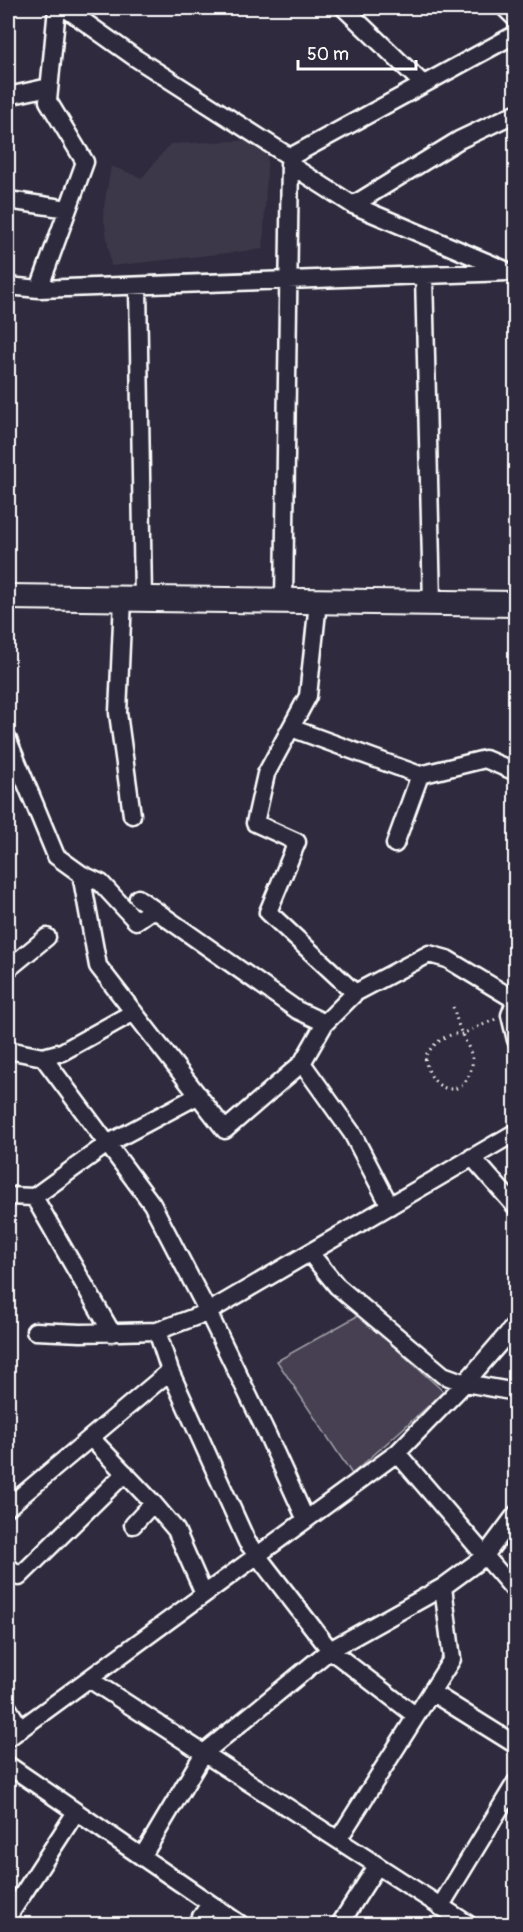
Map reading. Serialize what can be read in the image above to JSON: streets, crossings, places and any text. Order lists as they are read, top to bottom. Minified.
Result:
{"scale_bar":"50 m"}
